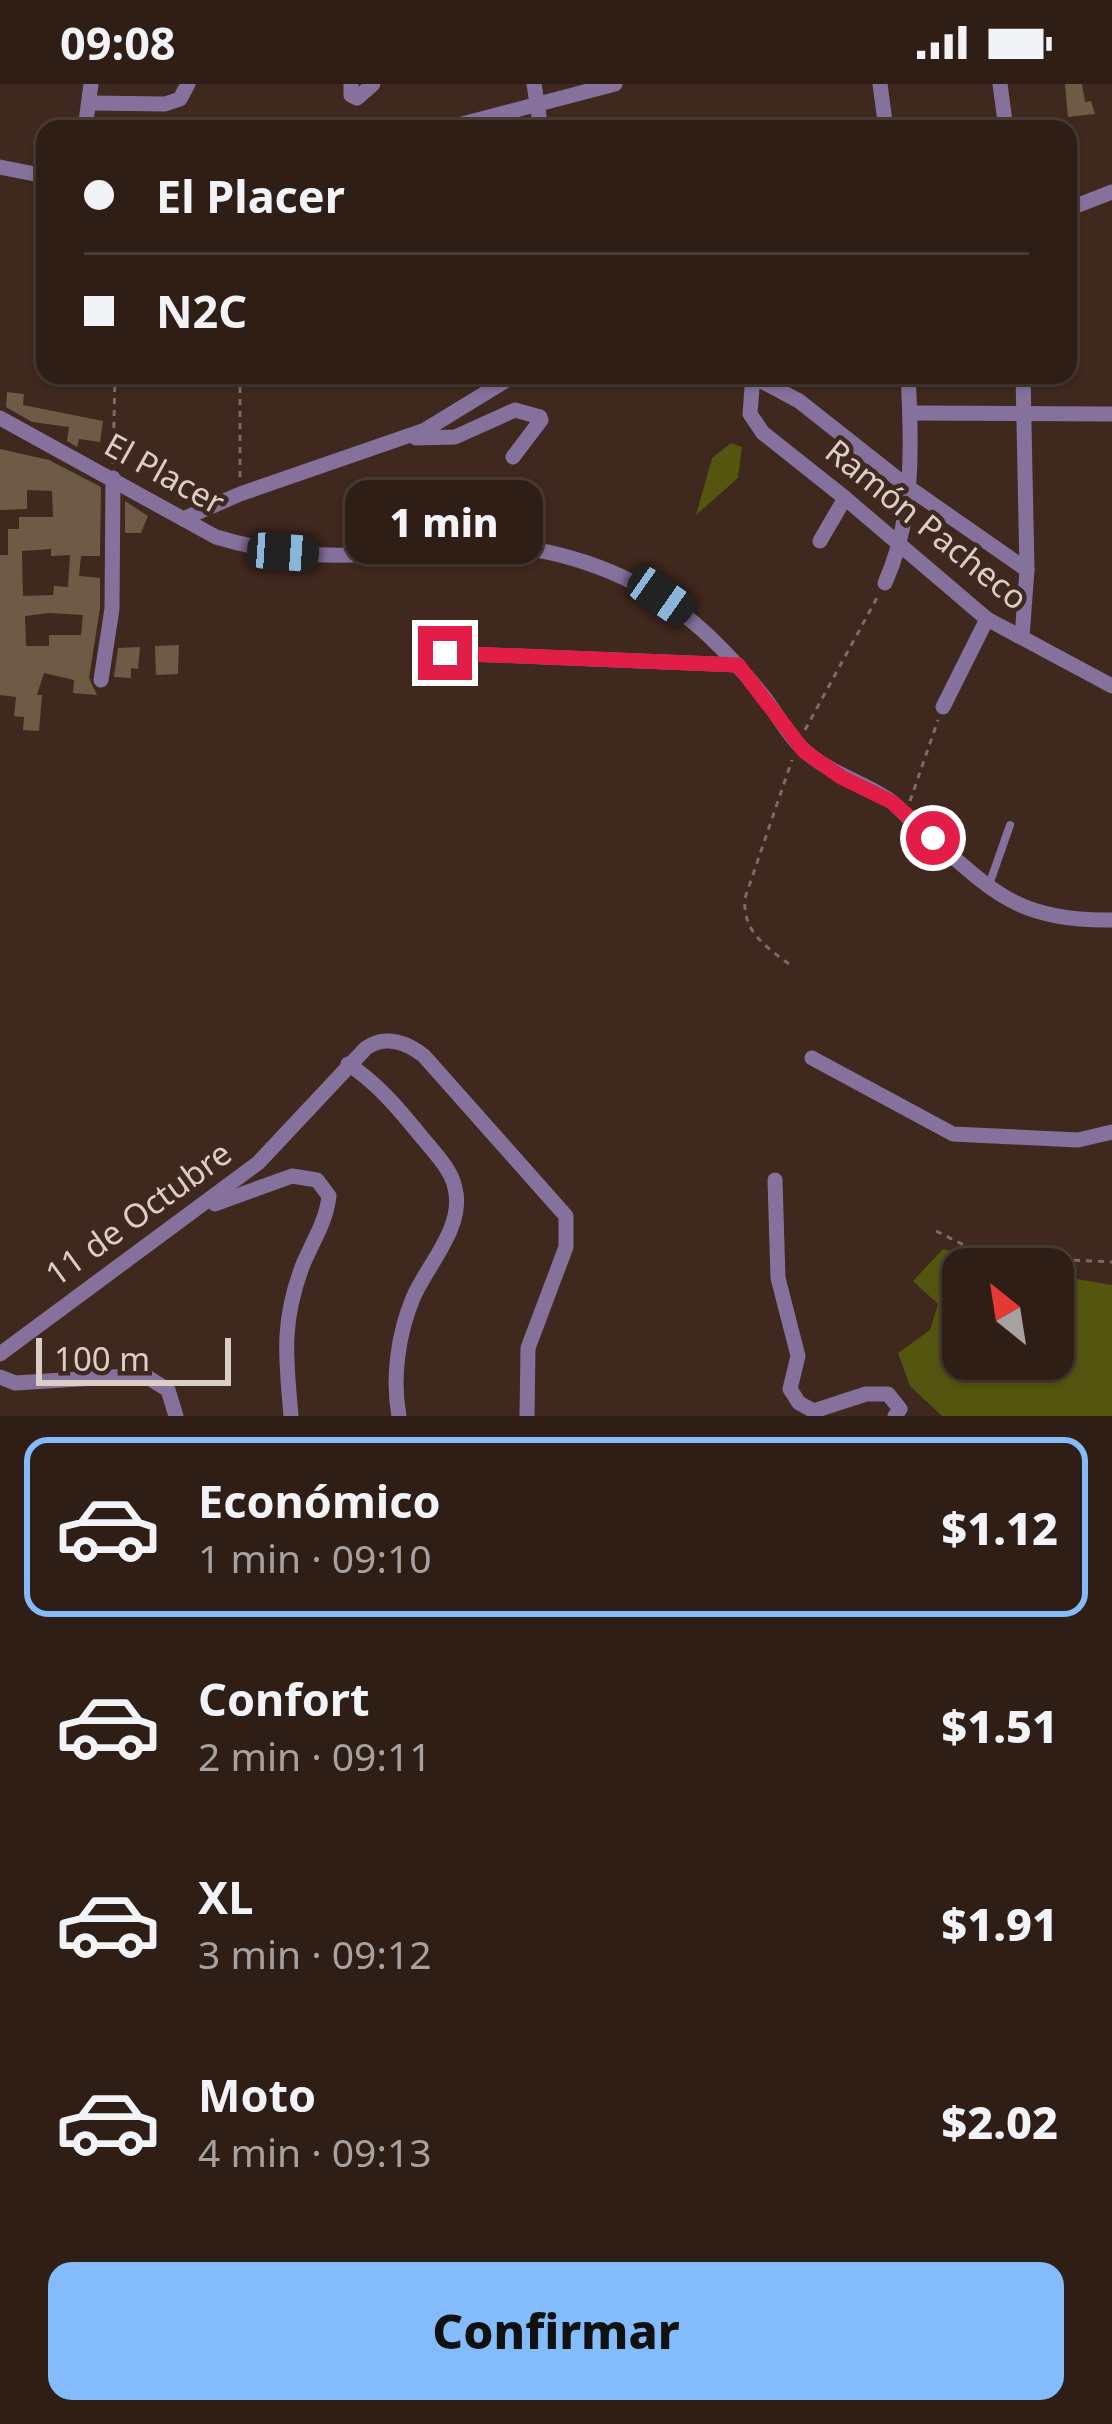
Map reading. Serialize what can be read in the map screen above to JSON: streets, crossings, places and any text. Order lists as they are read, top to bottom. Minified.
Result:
{"streets":{"street":["El Placer","Ramón Pacheco","11 de Octubre"]},"scale_bar":"100 m","north":"top left","page":{"status":"09:08","banner":["El Placer","N2C"],"bubble":"1 min","scale":"100 m","list":[{"name":"Económico","note":"1 min · 09:10","value":"$1.12"},{"name":"Confort","note":"2 min · 09:11","value":"$1.51"},{"name":"XL","note":"3 min · 09:12","value":"$1.91"},{"name":"Moto","note":"4 min · 09:13","value":"$2.02"}],"buttons":"Confirmar"}}
